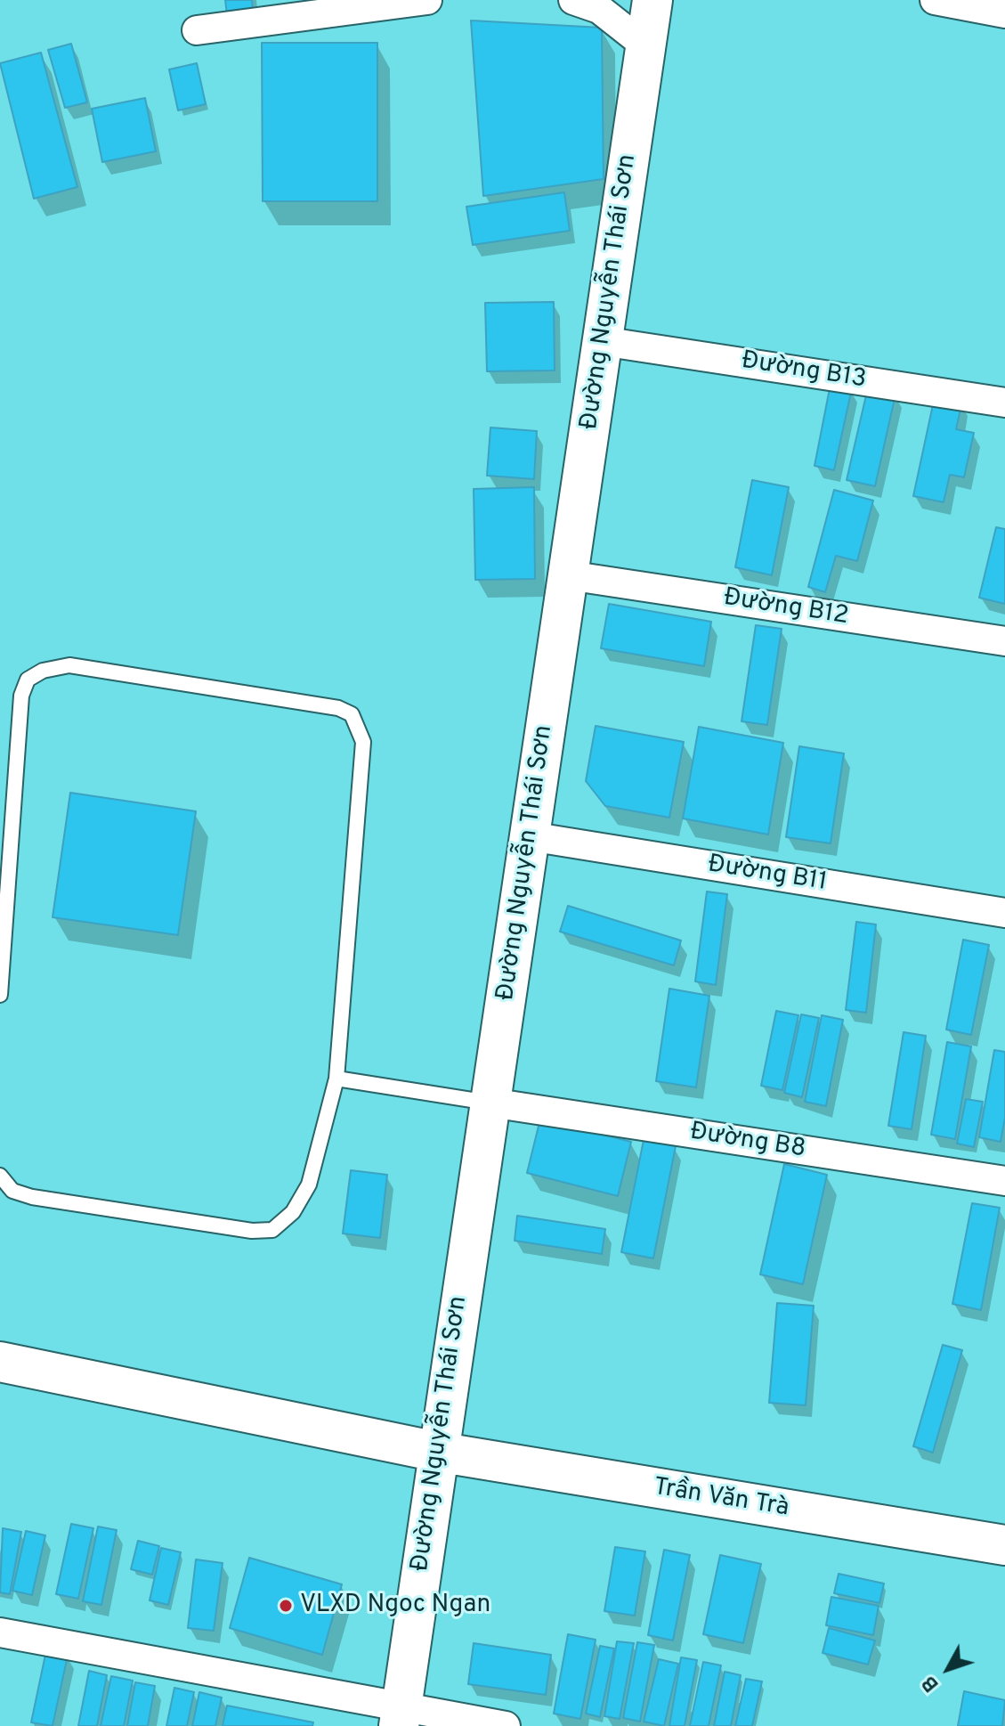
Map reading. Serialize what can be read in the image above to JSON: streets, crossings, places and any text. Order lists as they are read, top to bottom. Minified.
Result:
{"streets":{"street":["Đường Nguyễn Thái Sơn","Đường B13","Đường B12","Đường B11","Đường B8","Trần Văn Trà"]},"crossings":[["Đường Nguyễn Thái Sơn","Đường B13"],["Đường Nguyễn Thái Sơn","Đường B12"],["Đường Nguyễn Thái Sơn","Đường B11"],["Đường Nguyễn Thái Sơn","Đường B8"],["Đường Nguyễn Thái Sơn","Trần Văn Trà"]],"places":["VLXD Ngoc Ngan"],"north":"bottom left"}
